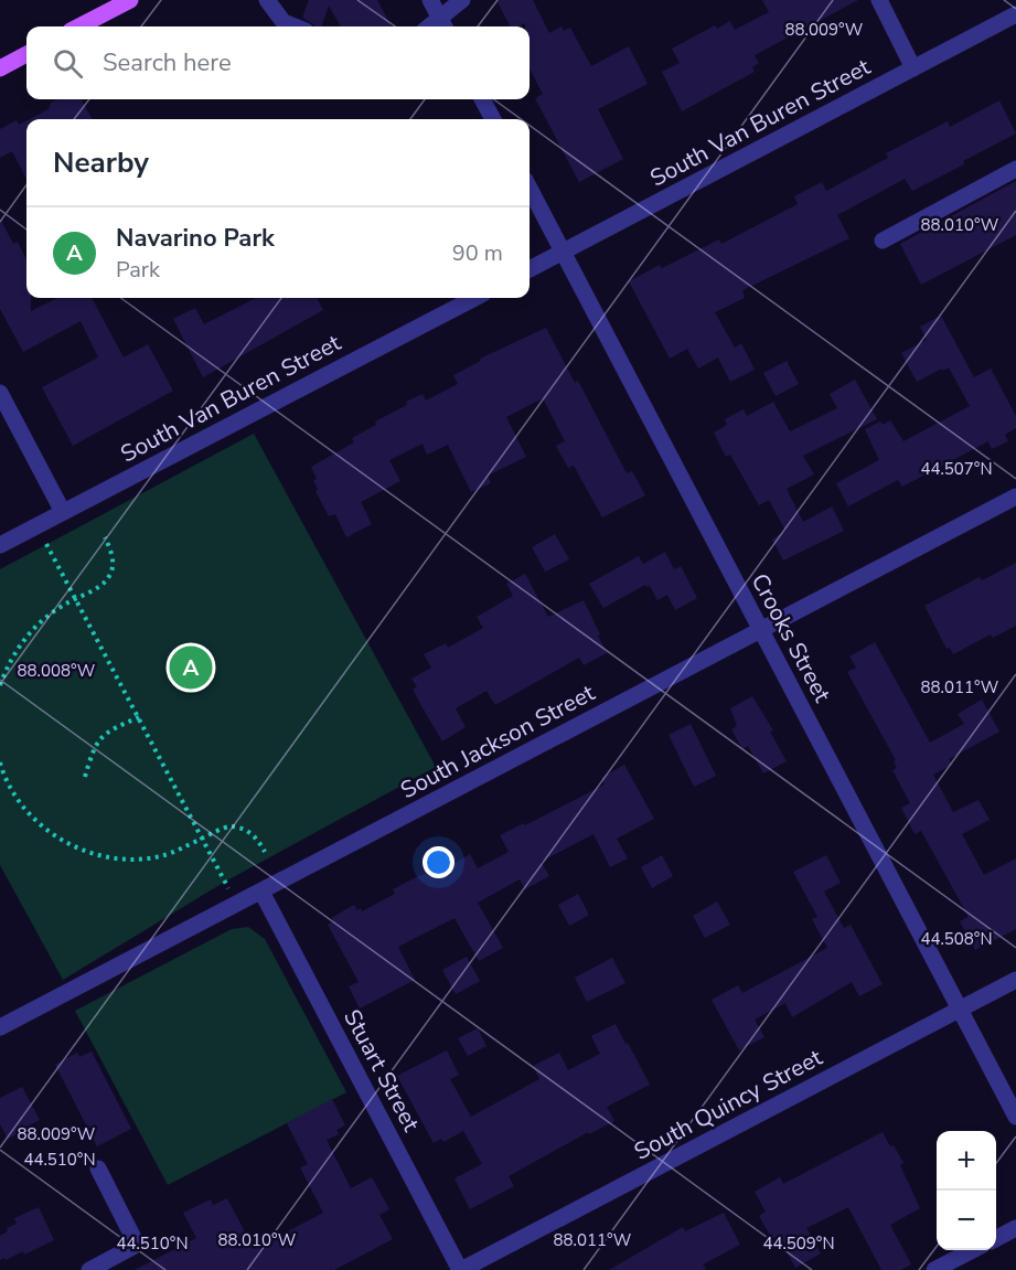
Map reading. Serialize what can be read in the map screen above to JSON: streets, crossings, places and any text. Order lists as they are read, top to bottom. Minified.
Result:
{"streets":{"street":["South Van Buren Street","Crooks Street","South Jackson Street","Stuart Street","South Quincy Street"]},"crossings":[["South Van Buren Street","Crooks Street"],["Crooks Street","South Jackson Street"],["Crooks Street","South Quincy Street"],["South Jackson Street","Stuart Street"],["Stuart Street","South Quincy Street"]],"page":{"search":"Search here","heading":"Nearby","list":[{"mark":"A","name":"Navarino Park","note":"Park","value":"90 m"}],"pins":"A","map_buttons":["+","−"]},"coordinates":["88.009°W","88.010°W","44.507°N","88.008°W","88.011°W","44.508°N","44.510°N","44.509°N"]}
